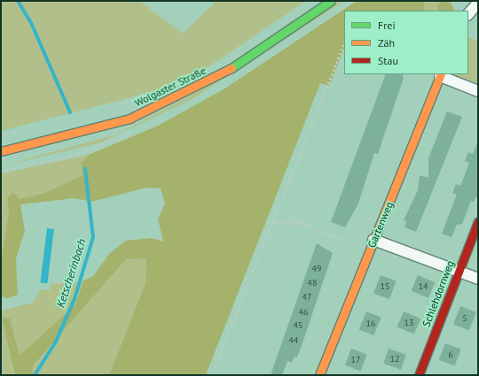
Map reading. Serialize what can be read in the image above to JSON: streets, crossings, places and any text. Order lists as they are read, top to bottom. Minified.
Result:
{"streets":{"street":["Wolgaster Straße","Gartenweg","Schlehdornweg"]},"water":["Ketscherinbach"],"house_numbers":["49","48","15","14","47","46","5","13","16","45","44","6","12","17"],"legend":["Frei","Zäh","Stau"]}
